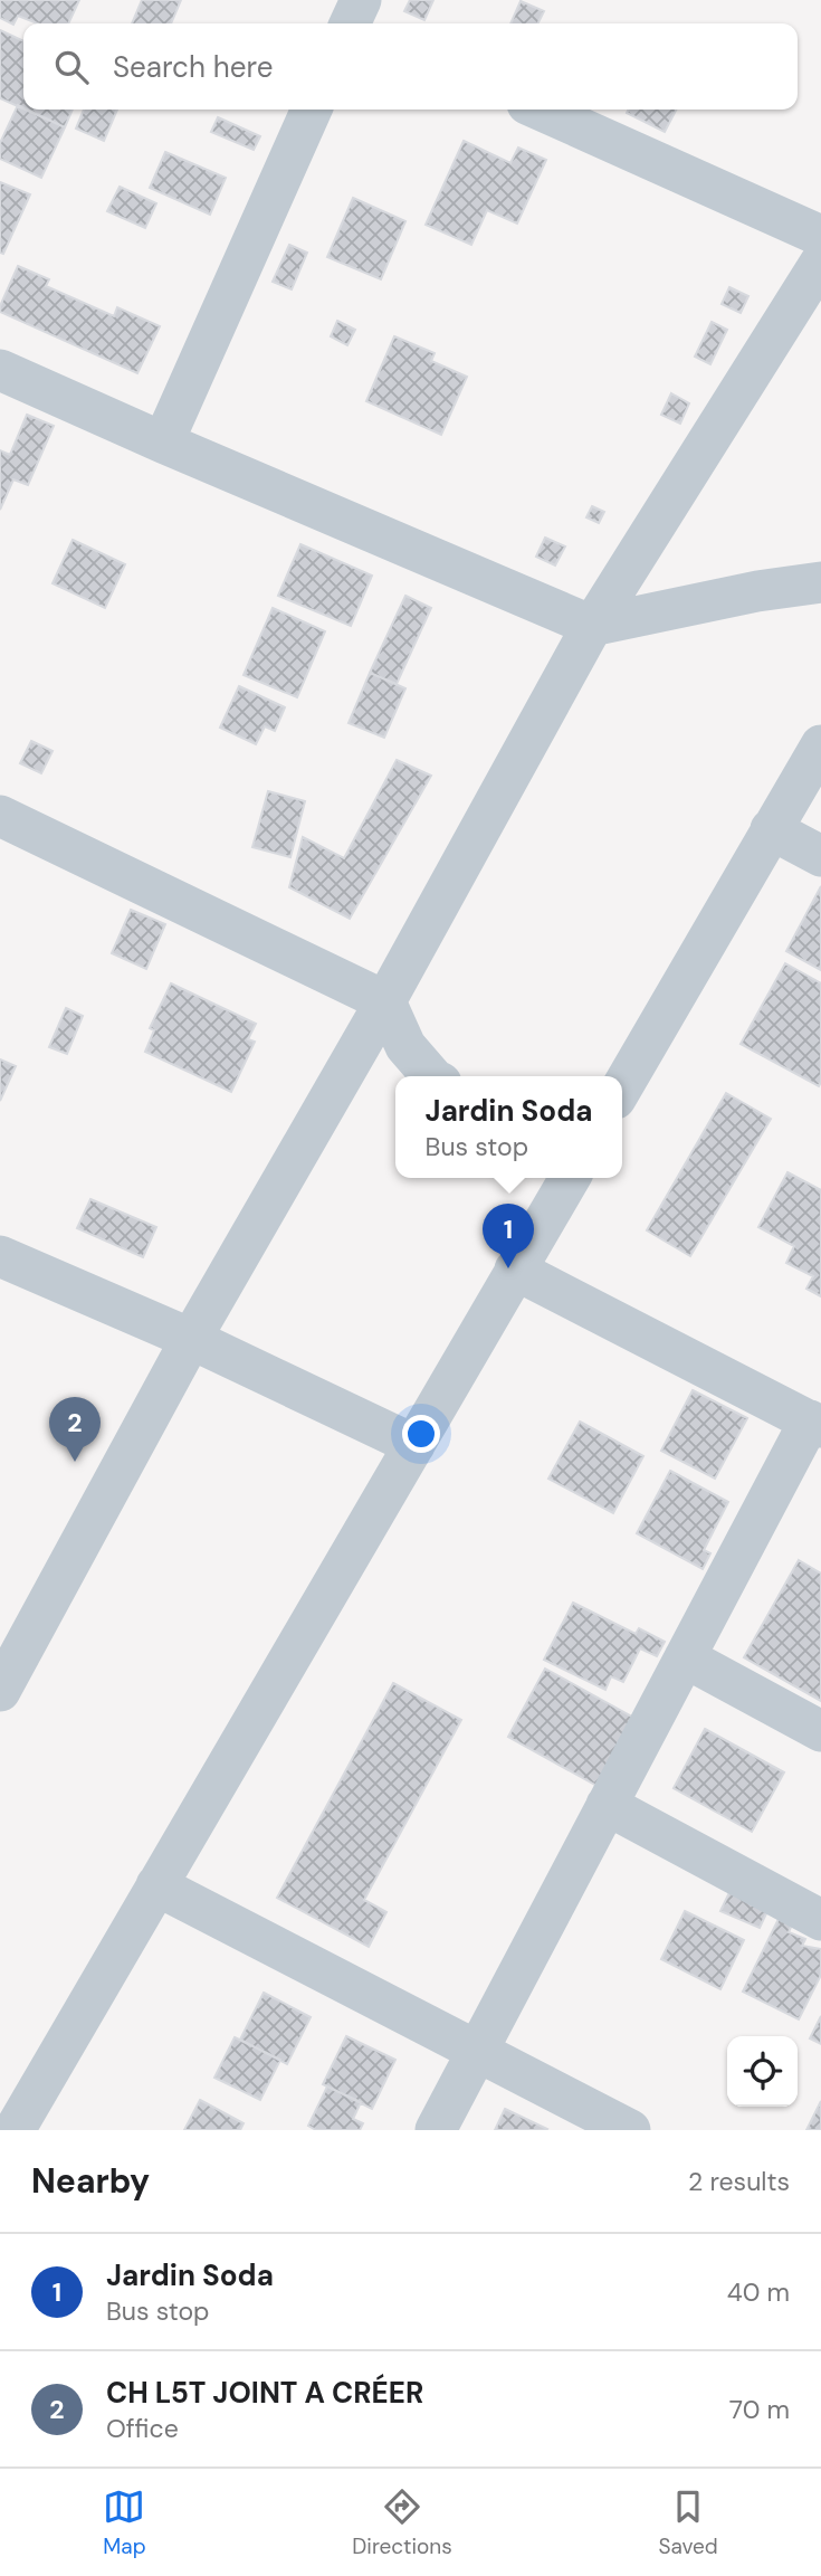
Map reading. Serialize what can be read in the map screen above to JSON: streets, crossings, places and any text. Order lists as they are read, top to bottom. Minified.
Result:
{"page":{"search":"Search here","popup":["Jardin Soda","Bus stop"],"pins":["1","2"],"heading":["Nearby","2 results"],"list":[{"mark":"1","name":"Jardin Soda","note":"Bus stop","value":"40 m"},{"mark":"2","name":"CH L5T JOINT A CRÉER","note":"Office","value":"70 m"}],"nav":["Map","Directions","Saved"]}}
